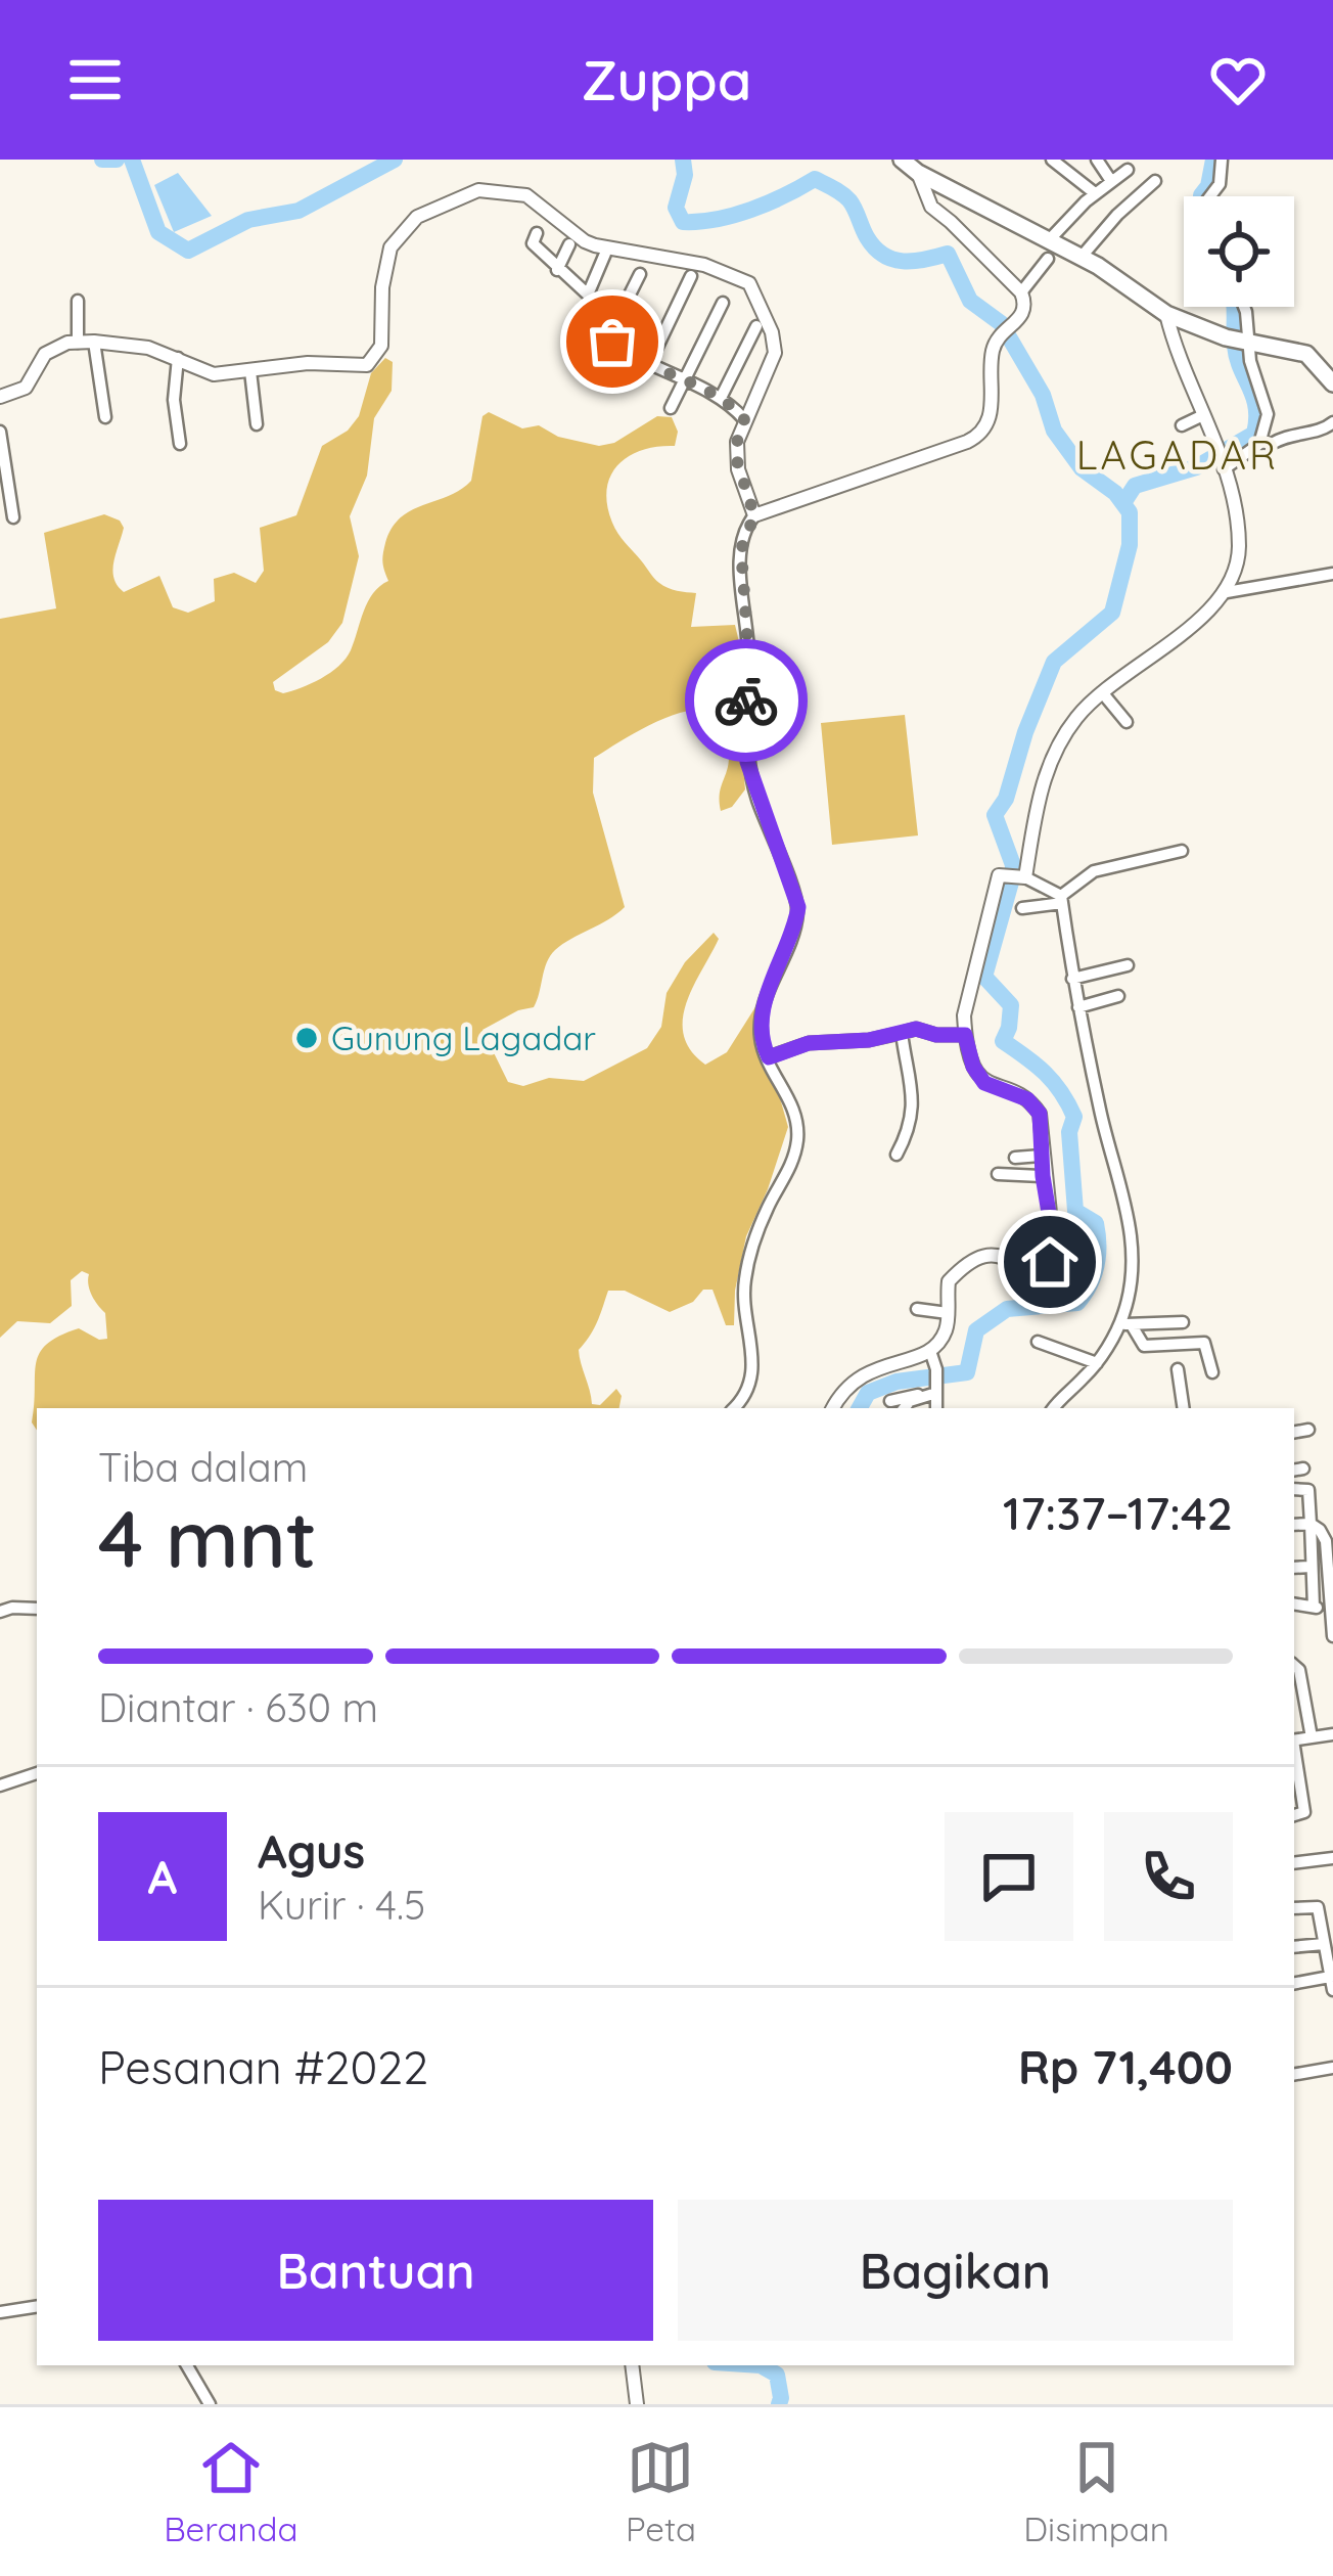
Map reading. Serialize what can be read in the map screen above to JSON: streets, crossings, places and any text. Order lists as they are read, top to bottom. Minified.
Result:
{"districts":["LAGADAR"],"places":["Gunung Lagadar"],"page":{"header":"Zuppa","heading":["4 mnt","Tiba dalam","17:37–17:42"],"panel":["Agus","Kurir · 4.5","Pesanan #2022","Rp 71,400"],"bar":"Diantar · 630 m","round":"A","buttons":["Bantuan","Bagikan"],"tabs":["Beranda","Peta","Disimpan"]}}
